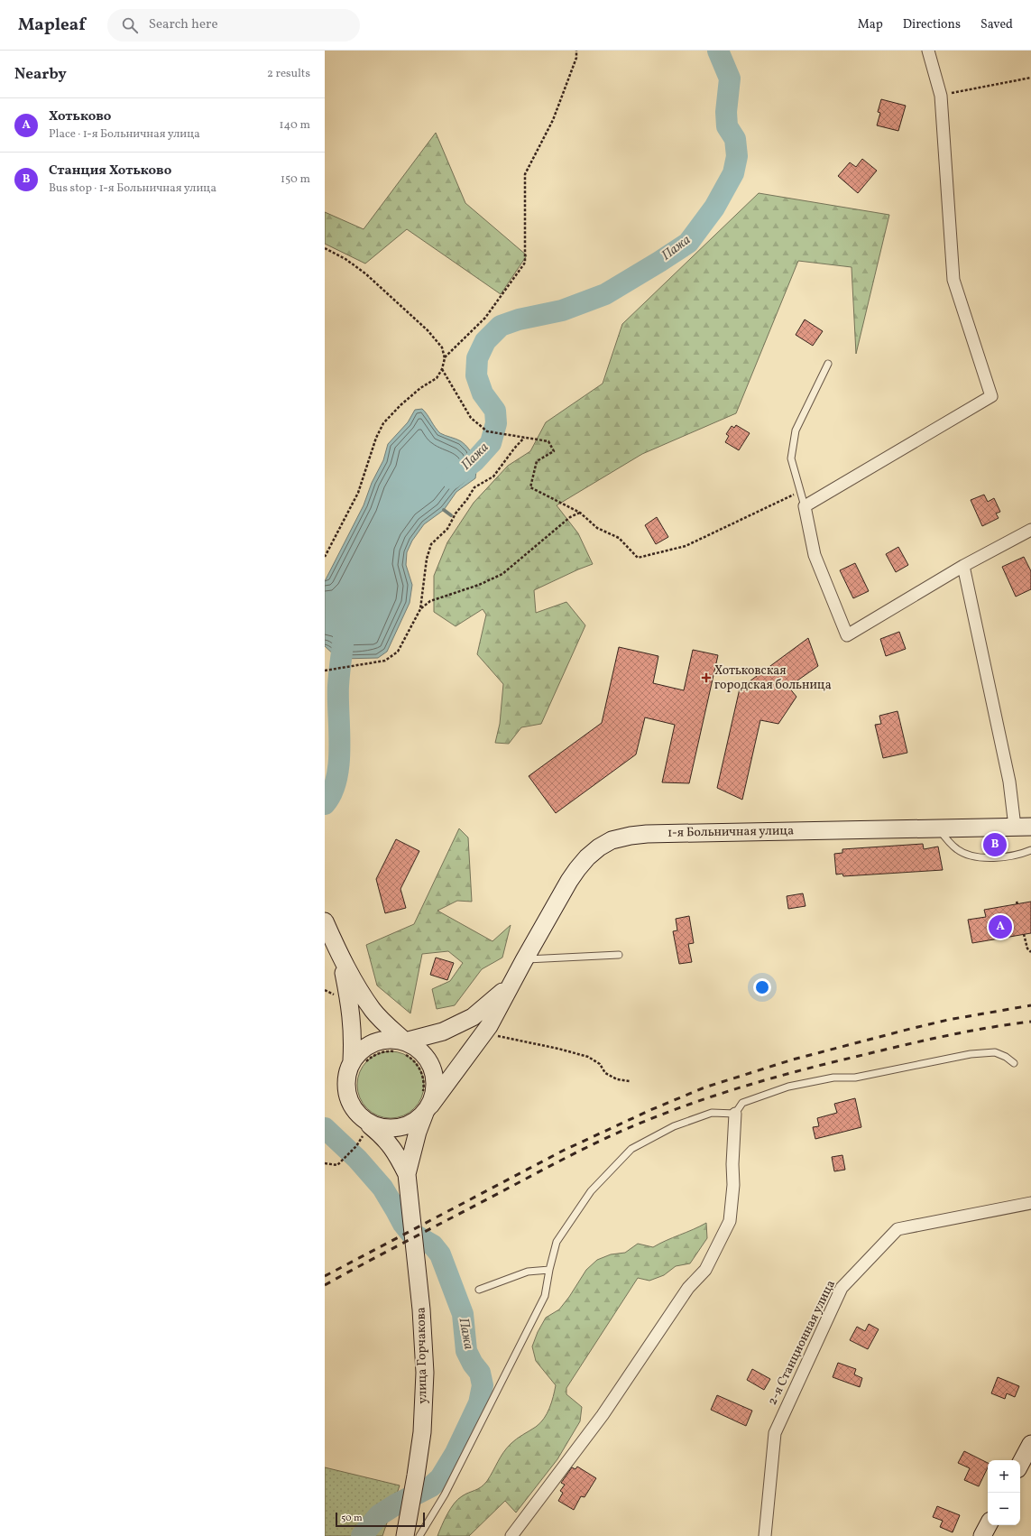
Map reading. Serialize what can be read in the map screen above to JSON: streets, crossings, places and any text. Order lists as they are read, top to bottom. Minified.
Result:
{"streets":{"main road":["1-я Больничная улица","улица Горчакова"],"street":["2-я Станционная улица"]},"water":["Пажа"],"places":{"health":["Хотьковская городская больница"]},"scale_bar":"50 m","page":{"header":"Mapleaf","search":"Search here","nav":["Map","Directions","Saved"],"heading":["Nearby","2 results"],"list":[{"mark":"A","name":"Хотьково","note":"Place · 1-я Больничная улица","value":"140 m"},{"mark":"B","name":"Станция Хотьково","note":"Bus stop · 1-я Больничная улица","value":"150 m"}],"pins":["B","A"],"map_buttons":["+","−"],"scale":"50 m"}}
